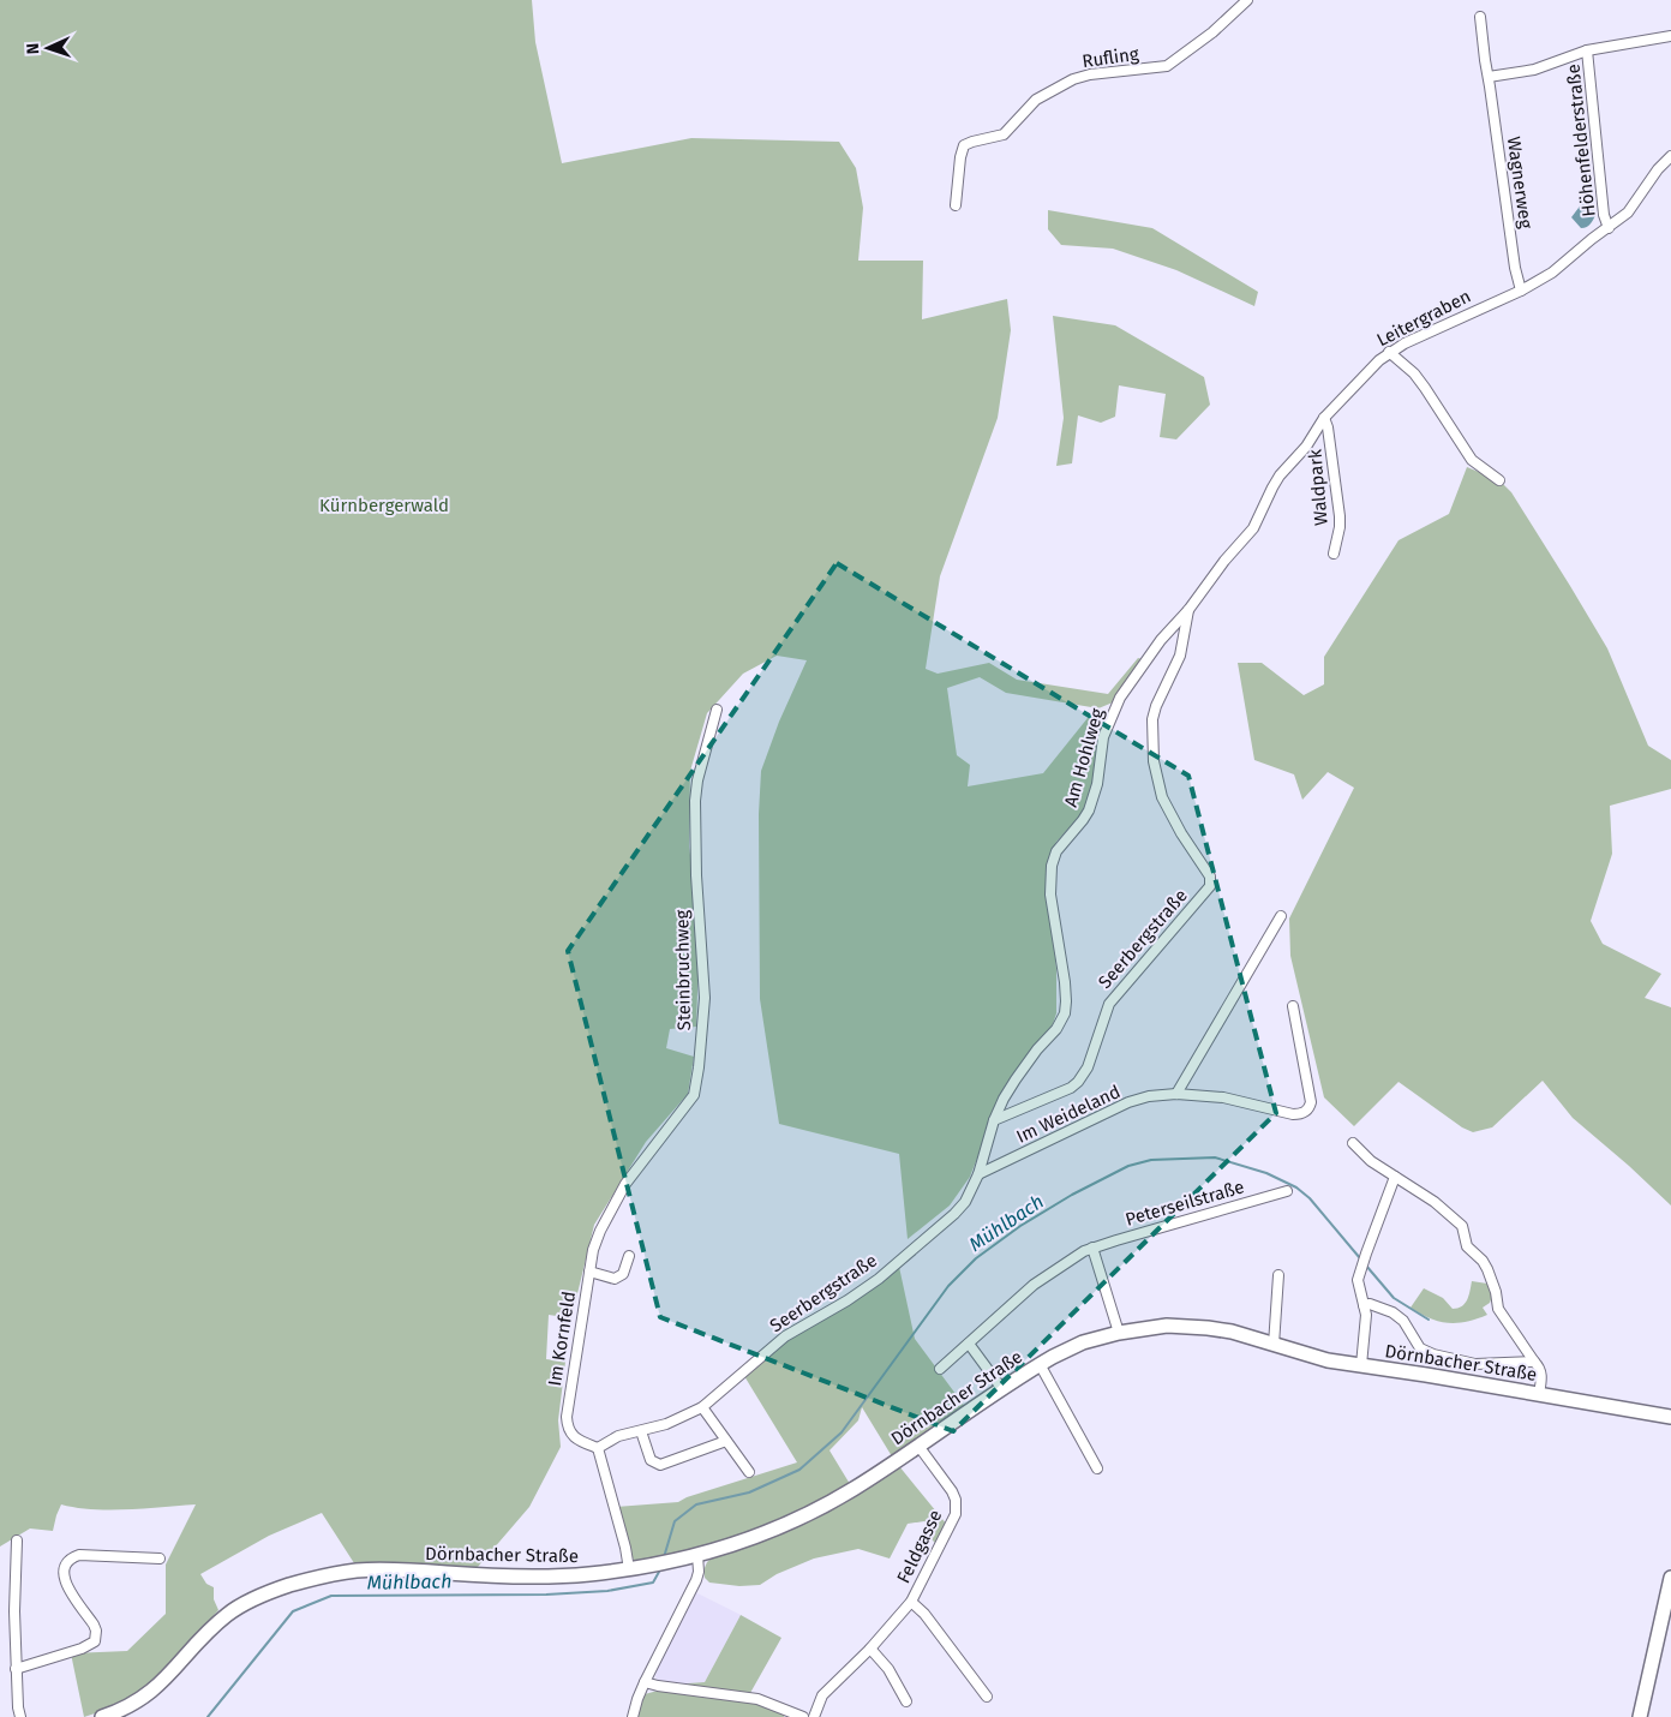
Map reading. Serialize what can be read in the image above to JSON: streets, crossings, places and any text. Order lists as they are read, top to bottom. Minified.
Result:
{"streets":{"street":["Rufling","Höhenfelderstraße","Wagnerweg","Leitergraben","Waldpark","Am Hohlweg","Seerbergstraße","Steinbruchweg","Im Weideland","Peterseilstraße","Im Kornfeld","Dörnbacher Straße","Feldgasse"]},"crossings":[["Höhenfelderstraße","Leitergraben"],["Wagnerweg","Leitergraben"],["Leitergraben","Waldpark"],["Leitergraben","Am Hohlweg"],["Leitergraben","Seerbergstraße"],["Am Hohlweg","Seerbergstraße"],["Seerbergstraße","Im Weideland"],["Seerbergstraße","Im Kornfeld"],["Steinbruchweg","Im Kornfeld"],["Dörnbacher Straße","Feldgasse"]],"water":["Mühlbach"],"parks":["Kürnbergerwald"],"north":"left"}
